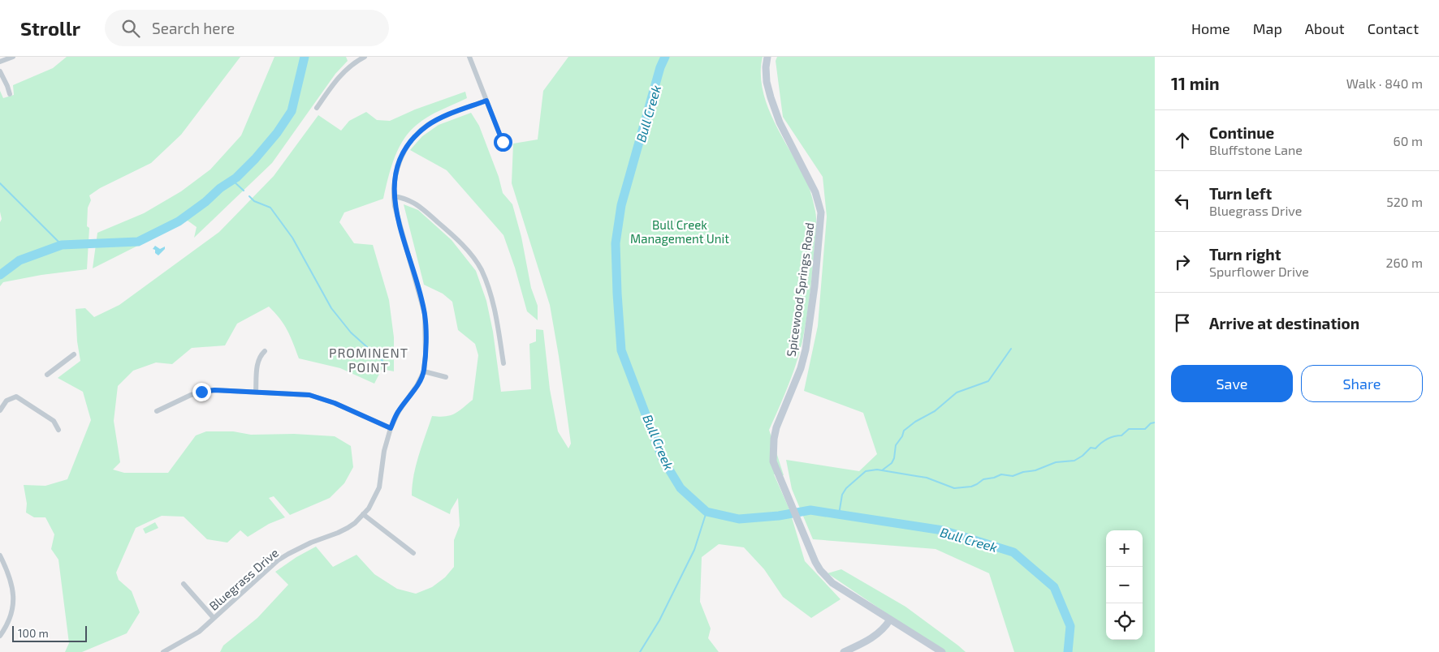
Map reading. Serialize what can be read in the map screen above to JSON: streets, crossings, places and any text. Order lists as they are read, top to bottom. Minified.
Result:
{"streets":{"main road":["Spicewood Springs Road"],"street":["Bluegrass Drive"]},"districts":["PROMINENT POINT"],"water":["Bull Creek"],"parks":["Bull Creek Management Unit"],"scale_bar":"100 m","page":{"header":"Strollr","search":"Search here","nav":["Home","Map","About","Contact"],"heading":["11 min","Walk · 840 m"],"list":[["Continue","Bluffstone Lane","60 m"],["Turn left","Bluegrass Drive","520 m"],["Turn right","Spurflower Drive","260 m"],"Arrive at destination"],"buttons":["Save","Share"],"map_buttons":["+","−"],"scale":"100 m"}}
